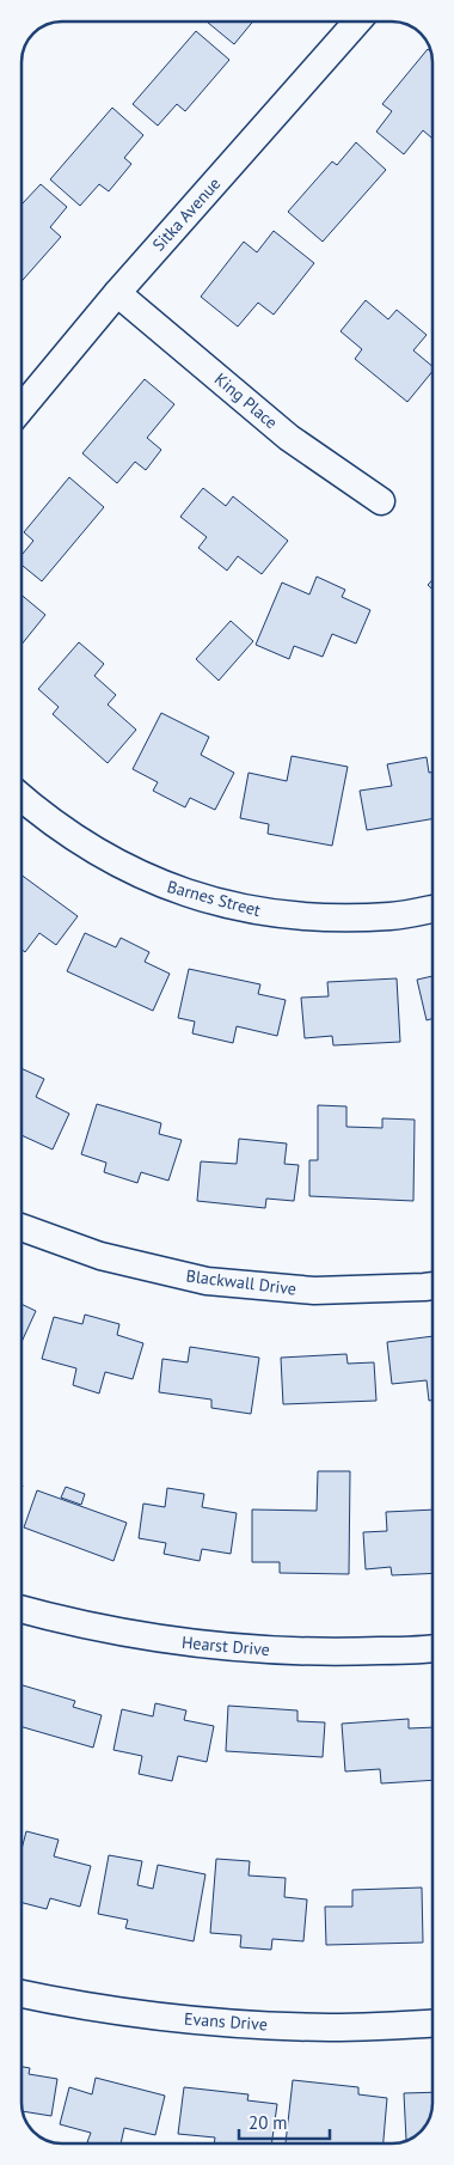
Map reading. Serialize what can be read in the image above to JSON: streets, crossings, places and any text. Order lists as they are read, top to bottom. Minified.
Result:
{"streets":{"street":["Sitka Avenue","King Place","Barnes Street","Blackwall Drive","Hearst Drive","Evans Drive"]},"crossings":[["Sitka Avenue","King Place"]],"scale_bar":"20 m"}
